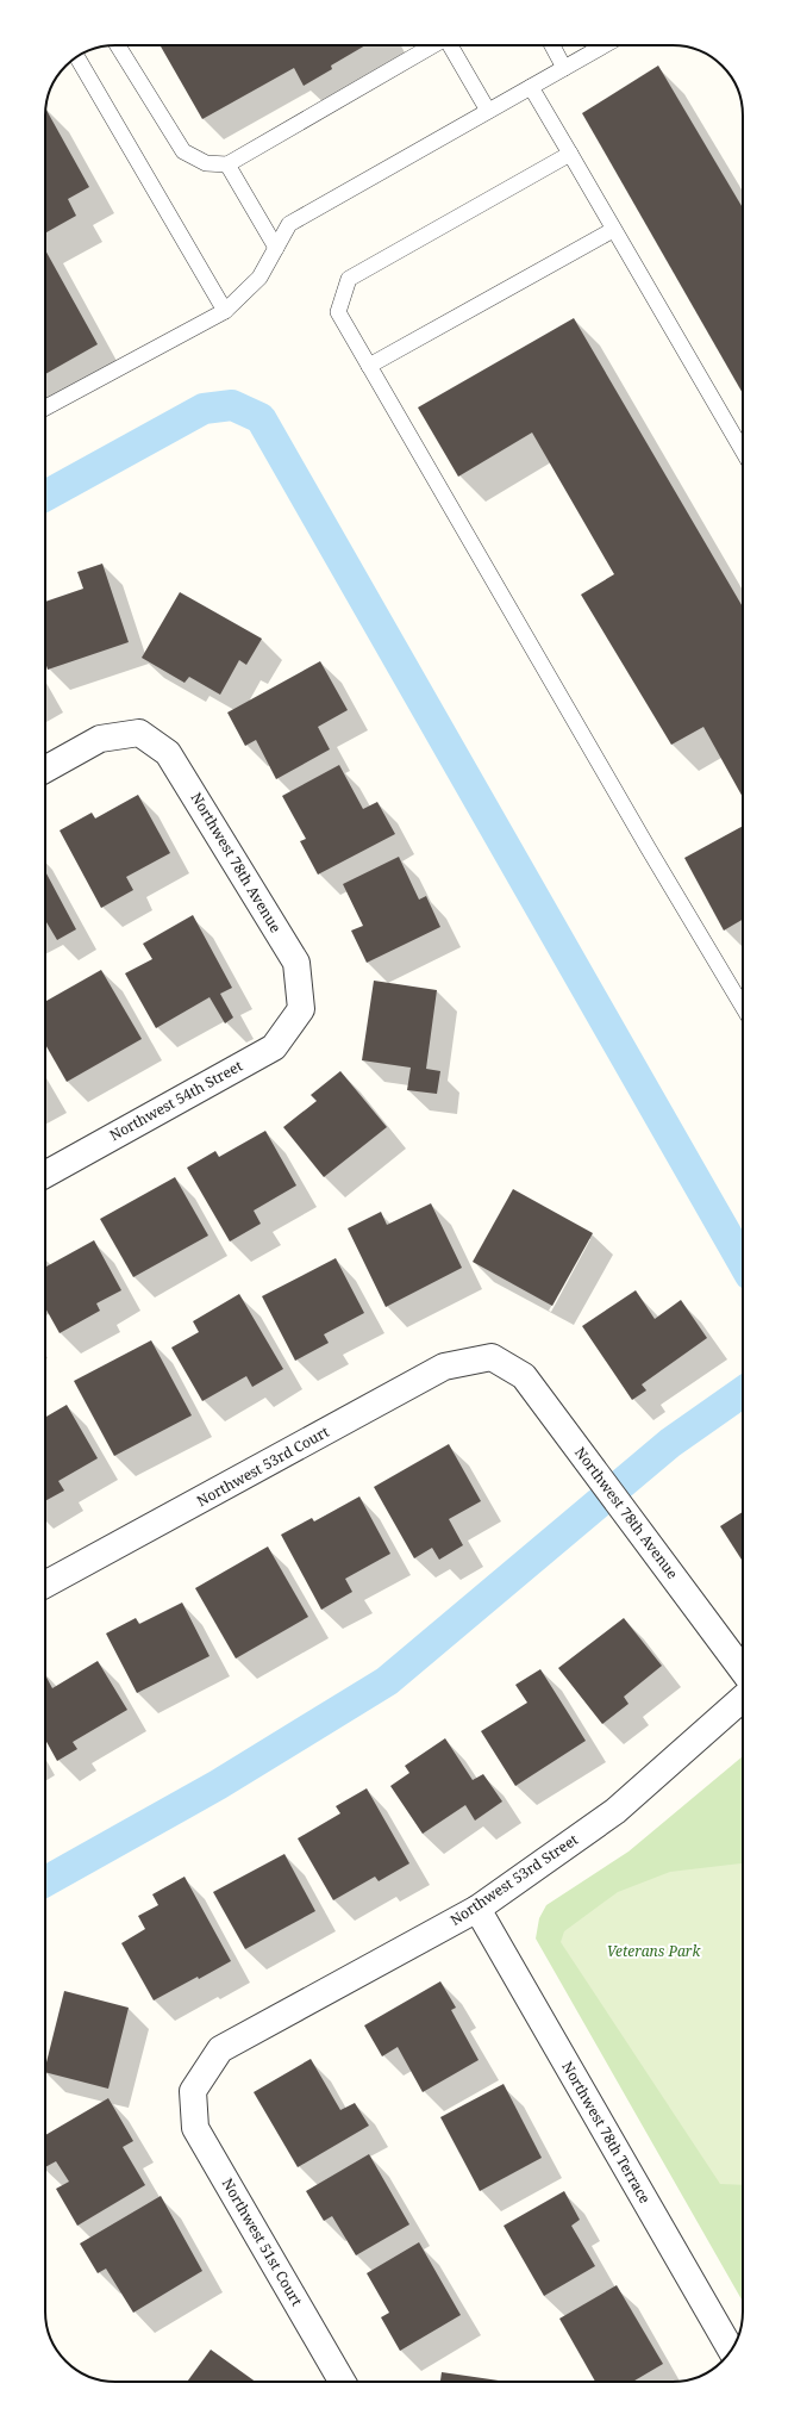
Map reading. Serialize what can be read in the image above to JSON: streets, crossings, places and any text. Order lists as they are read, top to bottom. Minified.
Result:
{"streets":{"street":["Northwest 78th Avenue","Northwest 54th Street","Northwest 53rd Court","Northwest 53rd Street","Northwest 78th Terrace","Northwest 51st Court"]},"crossings":[["Northwest 78th Avenue","Northwest 54th Street"],["Northwest 78th Avenue","Northwest 53rd Court"],["Northwest 53rd Street","Northwest 78th Terrace"],["Northwest 53rd Street","Northwest 51st Court"]],"parks":["Veterans Park"]}
